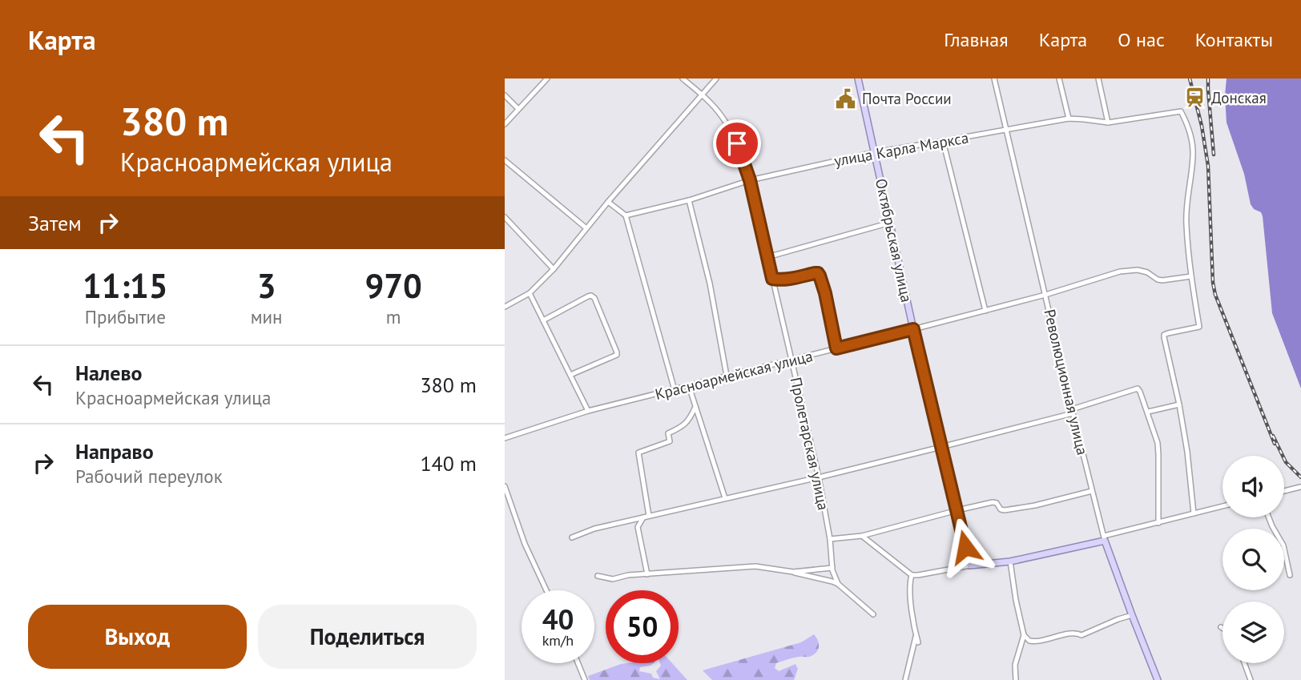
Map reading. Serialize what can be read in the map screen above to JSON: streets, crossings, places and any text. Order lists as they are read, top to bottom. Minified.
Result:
{"streets":{"main road":["Октябрьская улица","Революционная улица"],"street":["улица Карла Маркса","Красноармейская улица","Пролетарская улица"]},"crossings":[["улица Карла Маркса","Октябрьская улица"],["улица Карла Маркса","Красноармейская улица"],["улица Карла Маркса","Революционная улица"],["улица Карла Маркса","Пролетарская улица"],["Октябрьская улица","Красноармейская улица"],["Красноармейская улица","Революционная улица"],["Красноармейская улица","Пролетарская улица"]],"places":{"station":["Донская"],"public building":["Почта России"]},"page":{"header":"Карта","nav":["Главная","Карта","О нас","Контакты"],"turn":["380 m","Красноармейская улица"],"then":"Затем","eta":["11:15","Прибытие","3","мин","970","m"],"list":[{"name":"Налево","note":"Красноармейская улица","value":"380 m"},{"name":"Направо","note":"Рабочий переулок","value":"140 m"}],"speed":"40 km/h","limit":"50","buttons":["Выход","Поделиться"]}}
